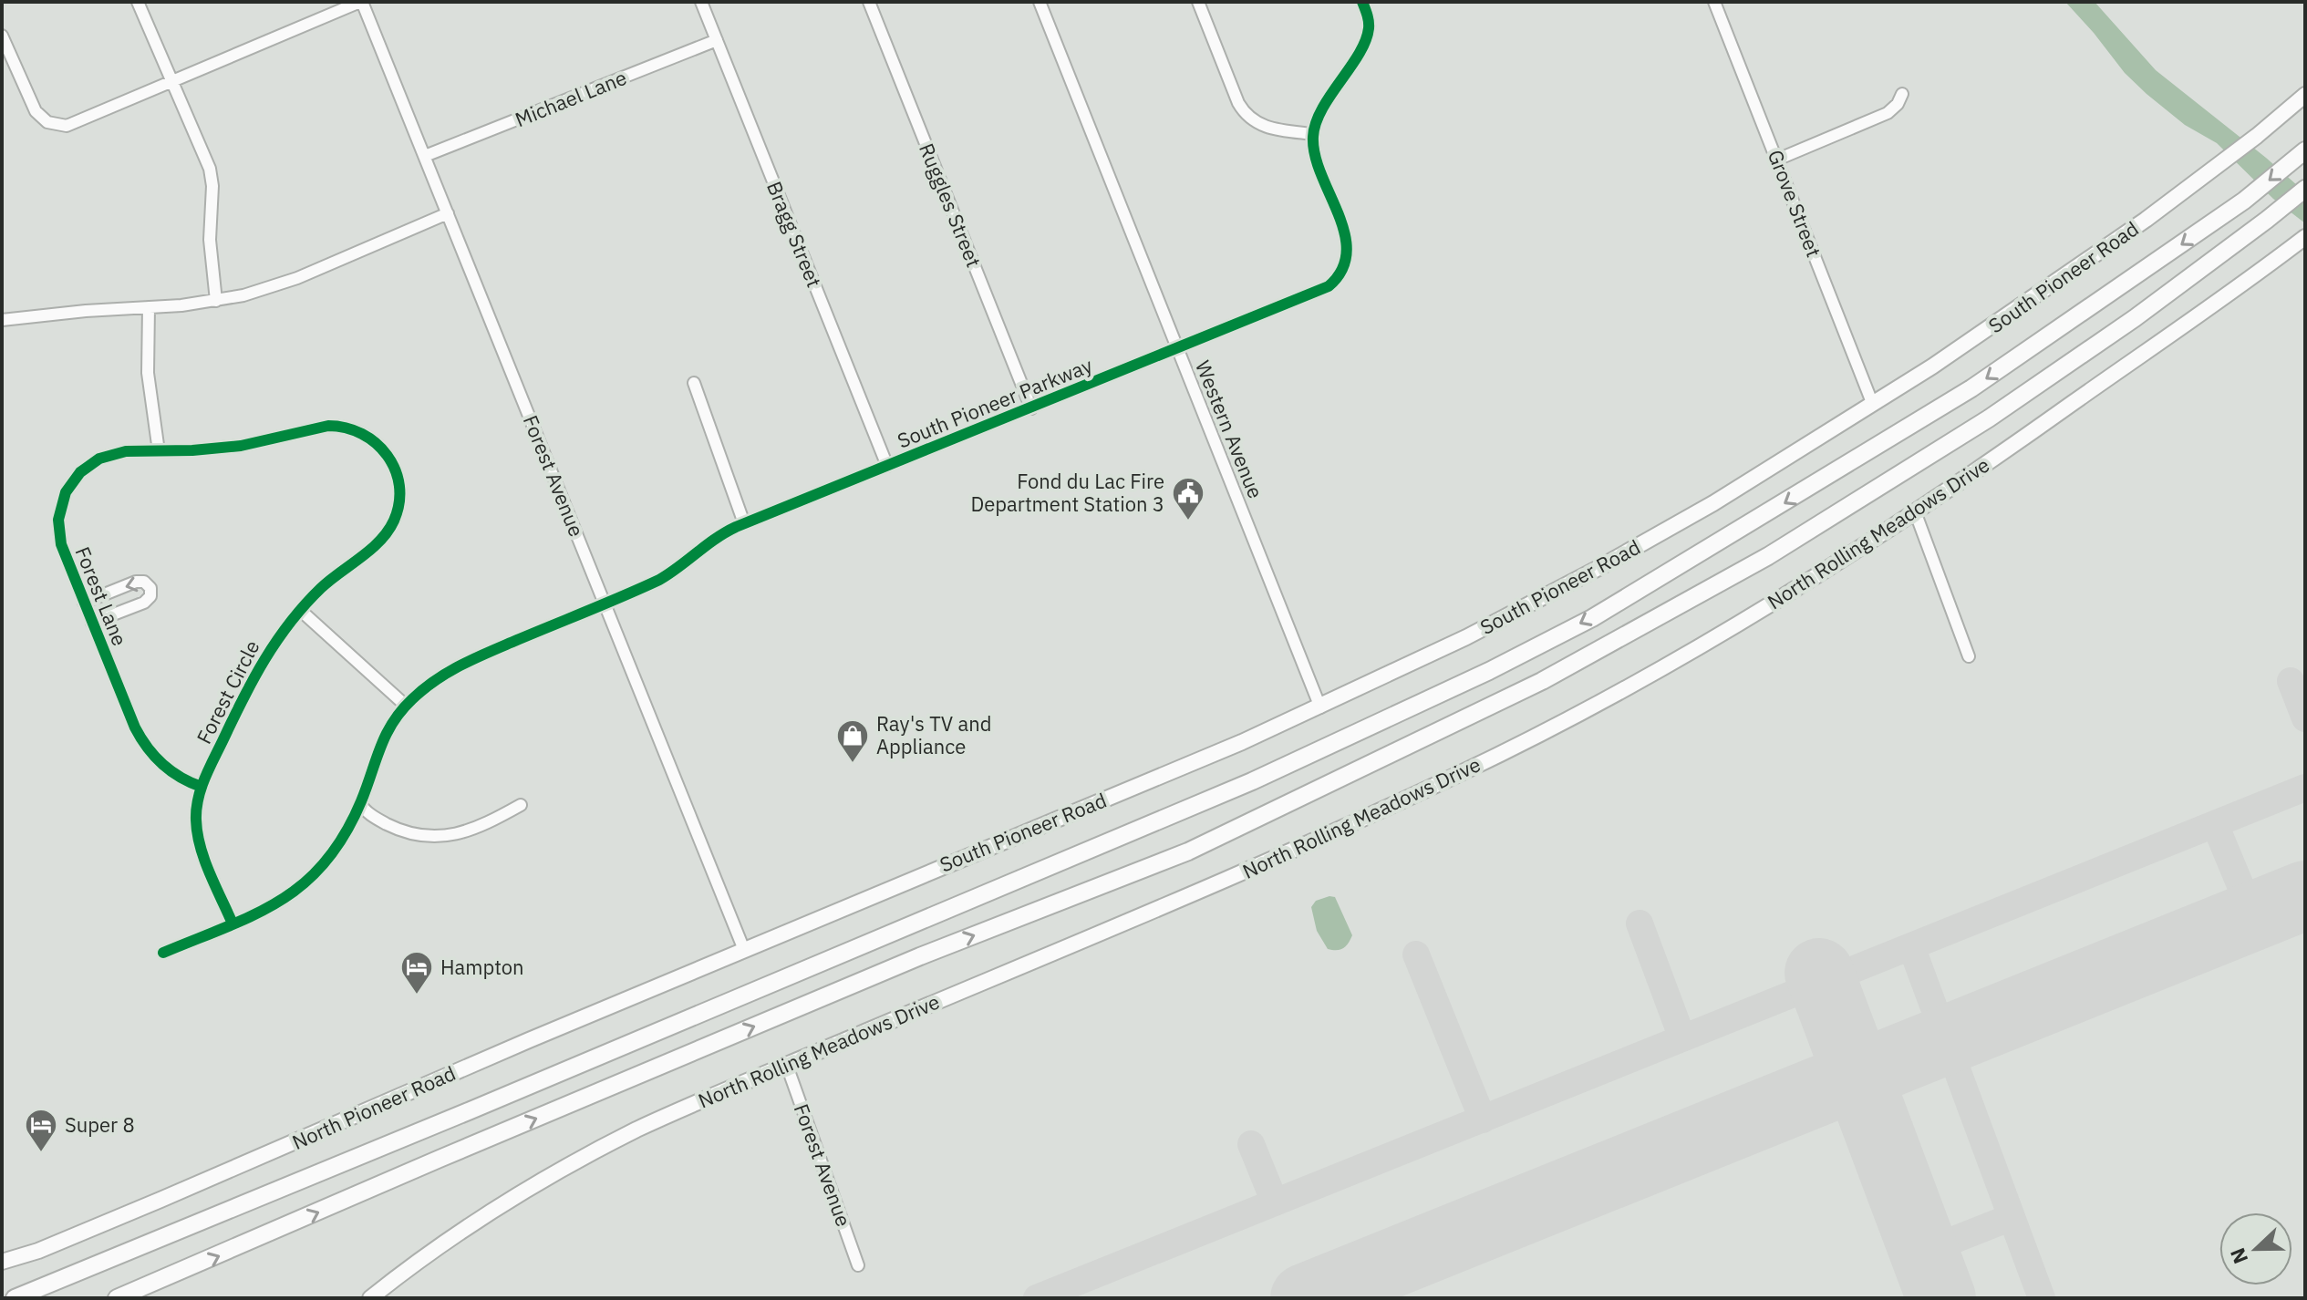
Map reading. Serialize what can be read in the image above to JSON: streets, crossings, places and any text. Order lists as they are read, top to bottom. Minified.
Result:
{"streets":{"main road":["South Pioneer Road","North Rolling Meadows Drive","North Pioneer Road"],"street":["Michael Lane","Grove Street","Ruggles Street","Bragg Street","South Pioneer Parkway","Western Avenue","Forest Avenue","Forest Lane","Forest Circle"]},"crossings":[["Michael Lane","Bragg Street"],["Michael Lane","Forest Avenue"],["Grove Street","South Pioneer Road"],["Ruggles Street","South Pioneer Parkway"],["Bragg Street","South Pioneer Parkway"],["South Pioneer Road","Western Avenue"],["South Pioneer Road","Forest Avenue"],["South Pioneer Road","North Pioneer Road"],["South Pioneer Parkway","Western Avenue"],["South Pioneer Parkway","Forest Avenue"],["South Pioneer Parkway","Forest Circle"],["Forest Avenue","North Rolling Meadows Drive"],["Forest Avenue","North Pioneer Road"],["Forest Lane","Forest Circle"]],"places":{"public building":["Fond du Lac Fire Department Station 3"],"shop":["Ray's TV and Appliance"],"hotel":["Hampton","Super 8"]},"north":"left"}
